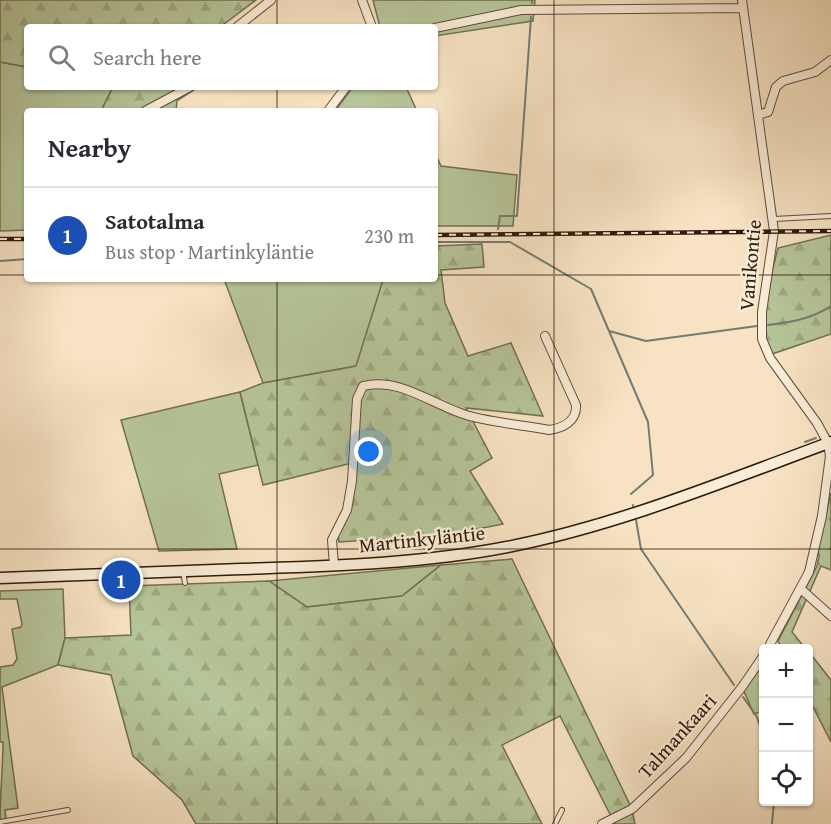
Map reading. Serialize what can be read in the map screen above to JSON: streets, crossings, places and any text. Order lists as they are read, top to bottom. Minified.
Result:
{"streets":{"street":["Vanikontie","Martinkyläntie","Talmankaari"]},"crossings":[["Vanikontie","Martinkyläntie"]],"page":{"search":"Search here","heading":"Nearby","list":[{"mark":"1","name":"Satotalma","note":"Bus stop · Martinkyläntie","value":"230 m"}],"pins":"1","map_buttons":["+","−"]}}
